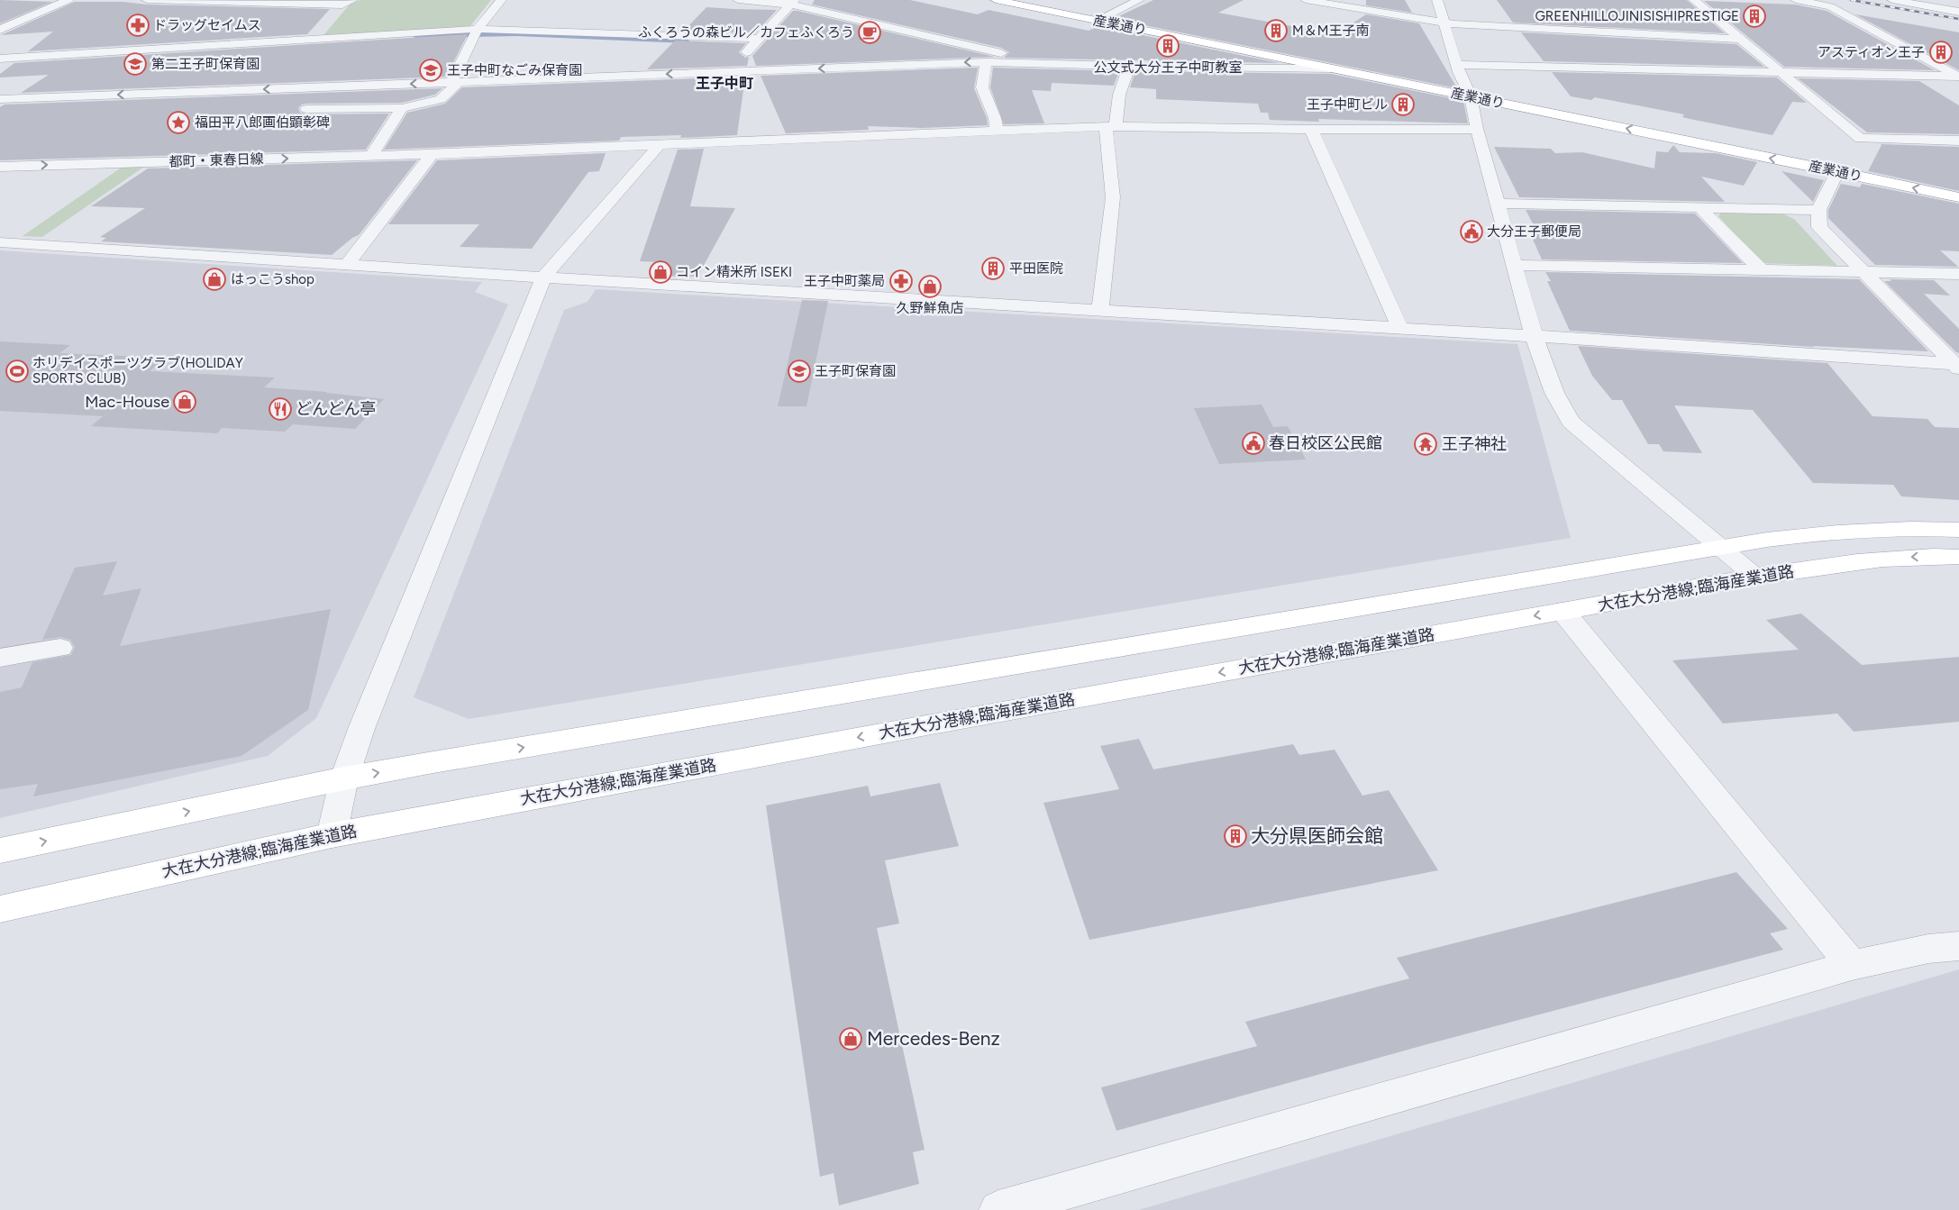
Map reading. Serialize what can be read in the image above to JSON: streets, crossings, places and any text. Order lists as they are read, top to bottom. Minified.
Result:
{"streets":{"main road":["産業通り","大在大分港線;臨海産業道路"],"street":["都町・東春日線"]},"districts":["王子中町"],"places":{"building":["GREENHILLOJINISISHIPRESTIGE","M＆M王子南","公文式大分王子中町教室","アスティオン王子","王子中町ビル","平田医院","大分県医師会館"],"pharmacy":["ドラッグセイムス","王子中町薬局"],"cafe":["ふくろうの森ビル／カフェふくろう"],"school or university":["第二王子町保育園","王子中町なごみ保育園","王子町保育園"],"place":["福田平八郎画伯顕彰碑"],"public building":["大分王子郵便局","春日校区公民館"],"shop":["コイン精米所 ISEKI","はっこうshop","久野鮮魚店","Mac-House","Mercedes-Benz"],"sports":["ホリデイスポーツグラブ(HOLIDAY SPORTS CLUB)"],"restaurant":["どんどん亭"],"temple":["王子神社"]}}
